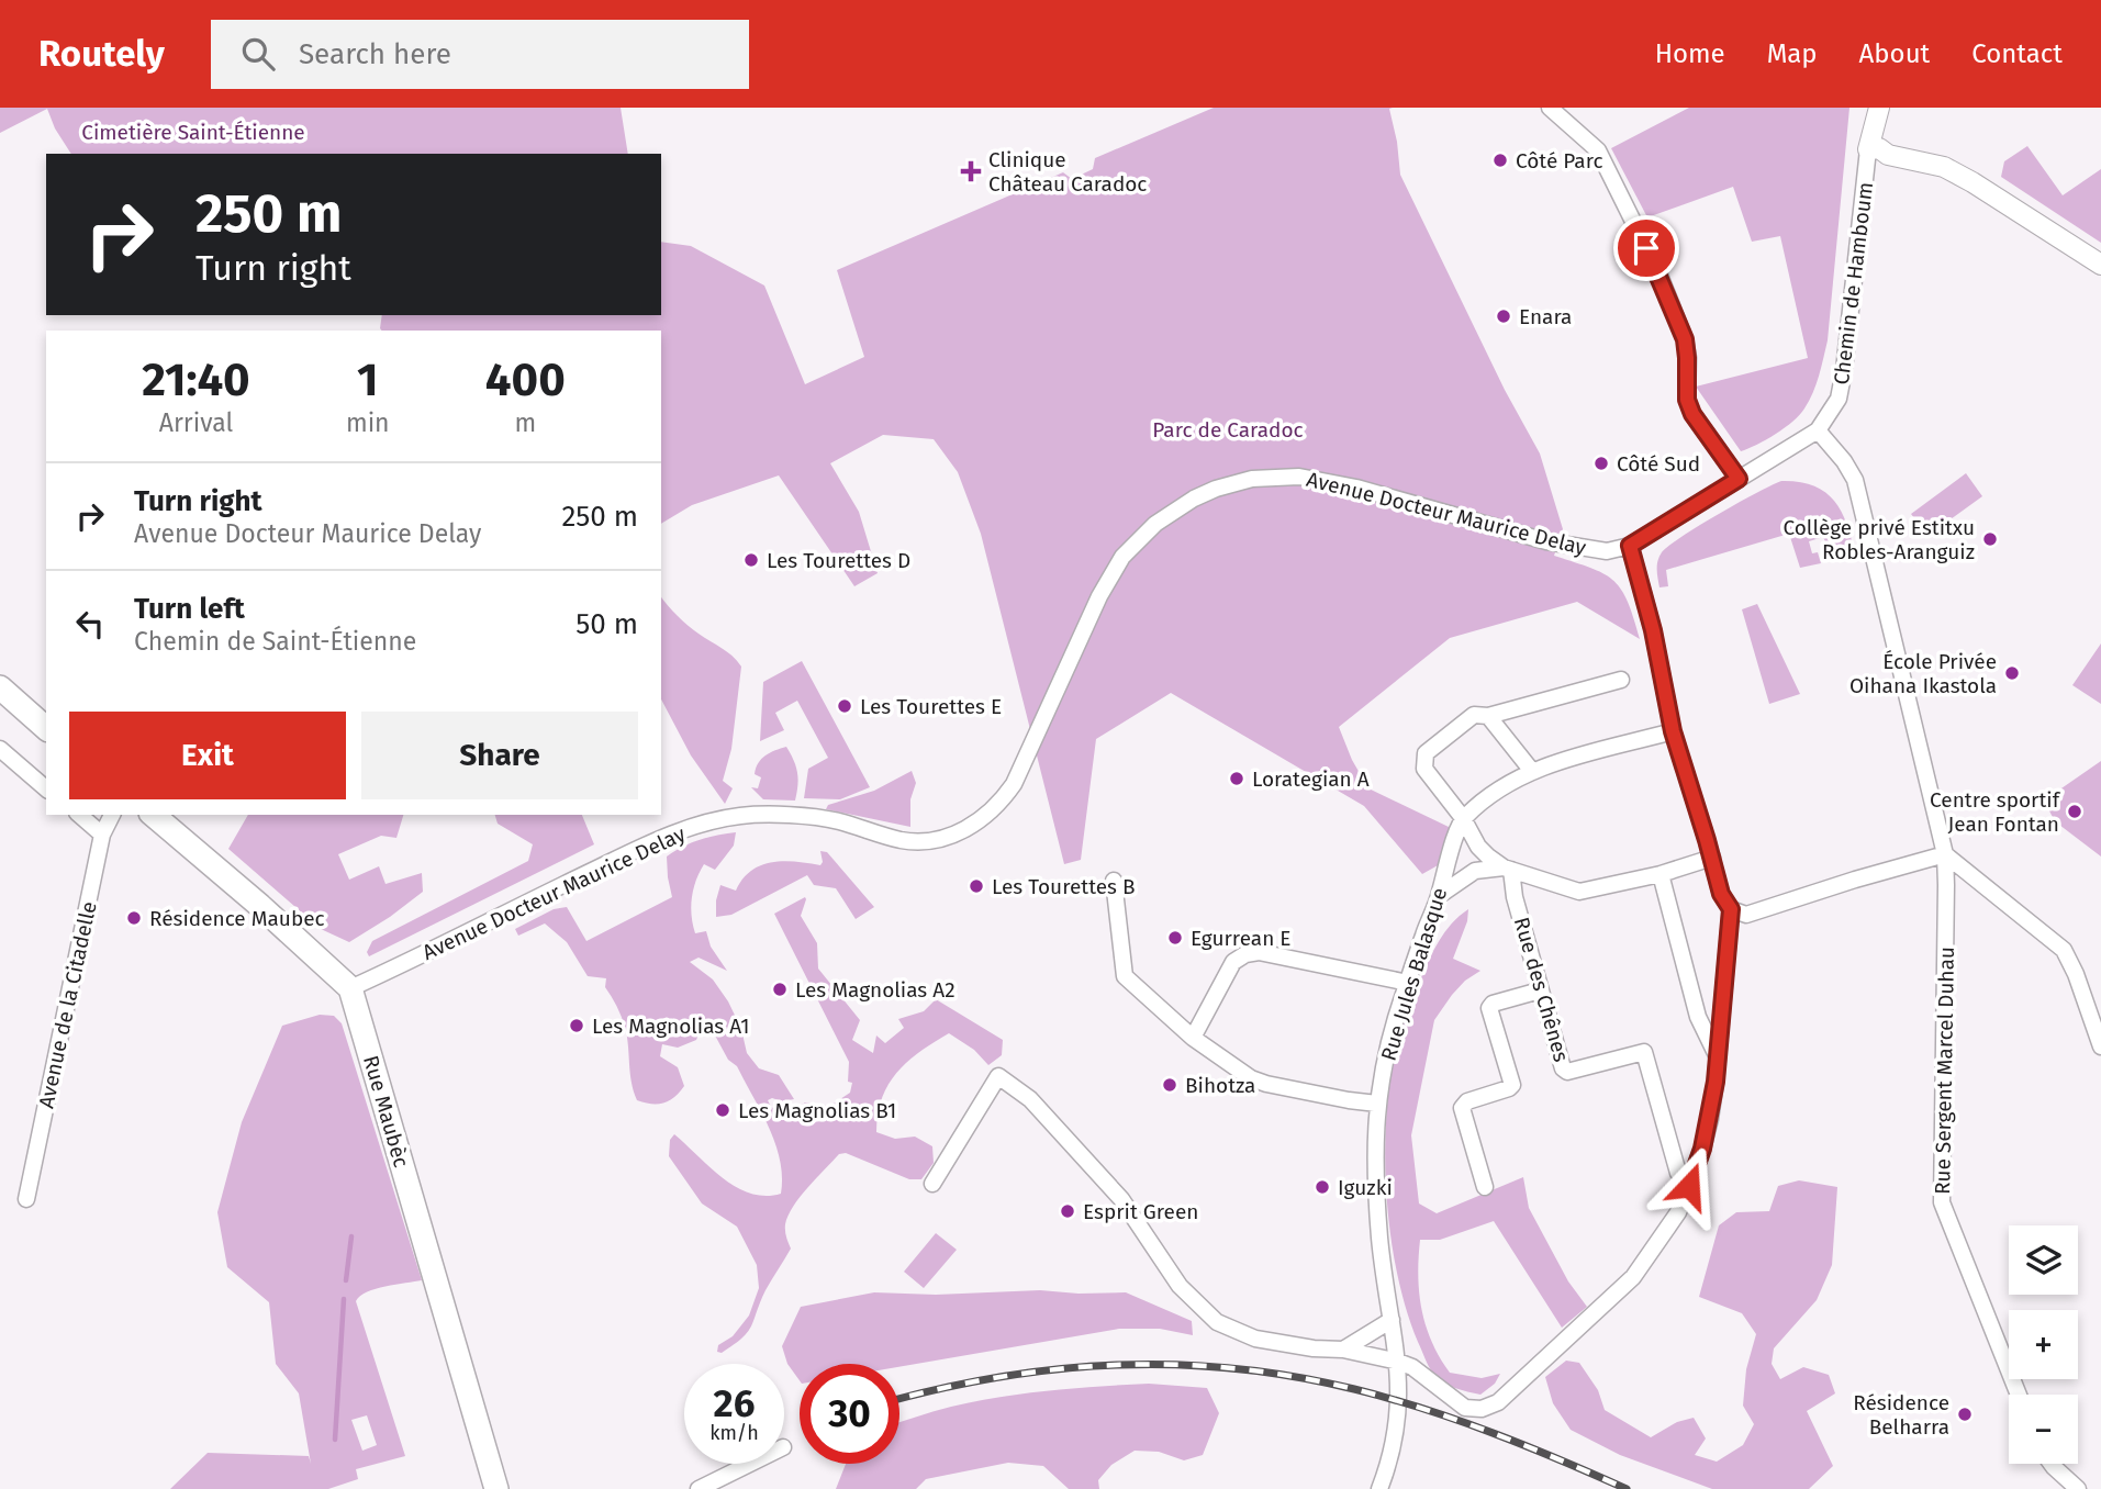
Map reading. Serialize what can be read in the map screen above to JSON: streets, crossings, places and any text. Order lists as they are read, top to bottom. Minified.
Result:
{"streets":{"main road":["Rue Maubèc"],"street":["Chemin de Hamboum","Avenue Docteur Maurice Delay","Rue Jules Balasque","Rue des Chênes","Avenue de la Citadelle","Rue Sergent Marcel Duhau"]},"crossings":[["Chemin de Hamboum","Avenue Docteur Maurice Delay"],["Avenue Docteur Maurice Delay","Rue Maubèc"]],"parks":["Cimetière Saint-Étienne","Parc de Caradoc"],"places":{"other":["Côté Parc","Enara","Côté Sud","Collège privé Estitxu Robles-Aranguiz","Les Tourettes D","École Privée Oihana Ikastola","Les Tourettes E","Lorategian A","Centre sportif Jean Fontan","Les Tourettes B","Résidence Maubec","Egurrean E","Les Magnolias A2","Les Magnolias A1","Bihotza","Les Magnolias B1","Iguzki","Esprit Green","Résidence Belharra"],"health":["Clinique Château Caradoc"]},"page":{"header":"Routely","search":"Search here","nav":["Home","Map","About","Contact"],"turn":["250 m","Turn right"],"eta":["21:40","Arrival","1","min","400","m"],"list":[{"name":"Turn right","note":"Avenue Docteur Maurice Delay","value":"250 m"},{"name":"Turn left","note":"Chemin de Saint-Étienne","value":"50 m"}],"buttons":["Exit","Share"],"map_buttons":["+","−"],"speed":"26 km/h","limit":"30"}}
